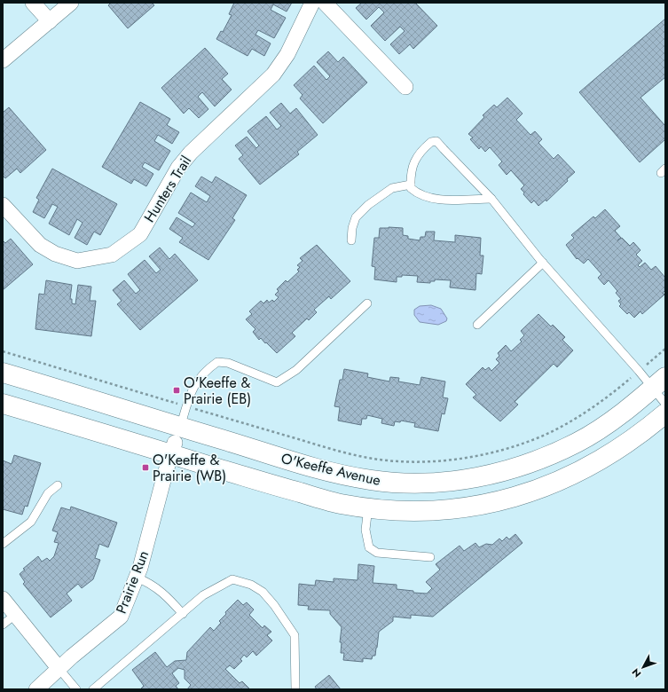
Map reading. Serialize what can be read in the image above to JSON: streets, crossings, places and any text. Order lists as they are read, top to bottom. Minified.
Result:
{"streets":{"street":["Hunters Trail","O'Keeffe Avenue","Prairie Run"]},"crossings":[["O'Keeffe Avenue","Prairie Run"]],"places":{"transit":["O'Keeffe & Prairie (EB)","O'Keeffe & Prairie (WB)"]},"north":"bottom left"}
